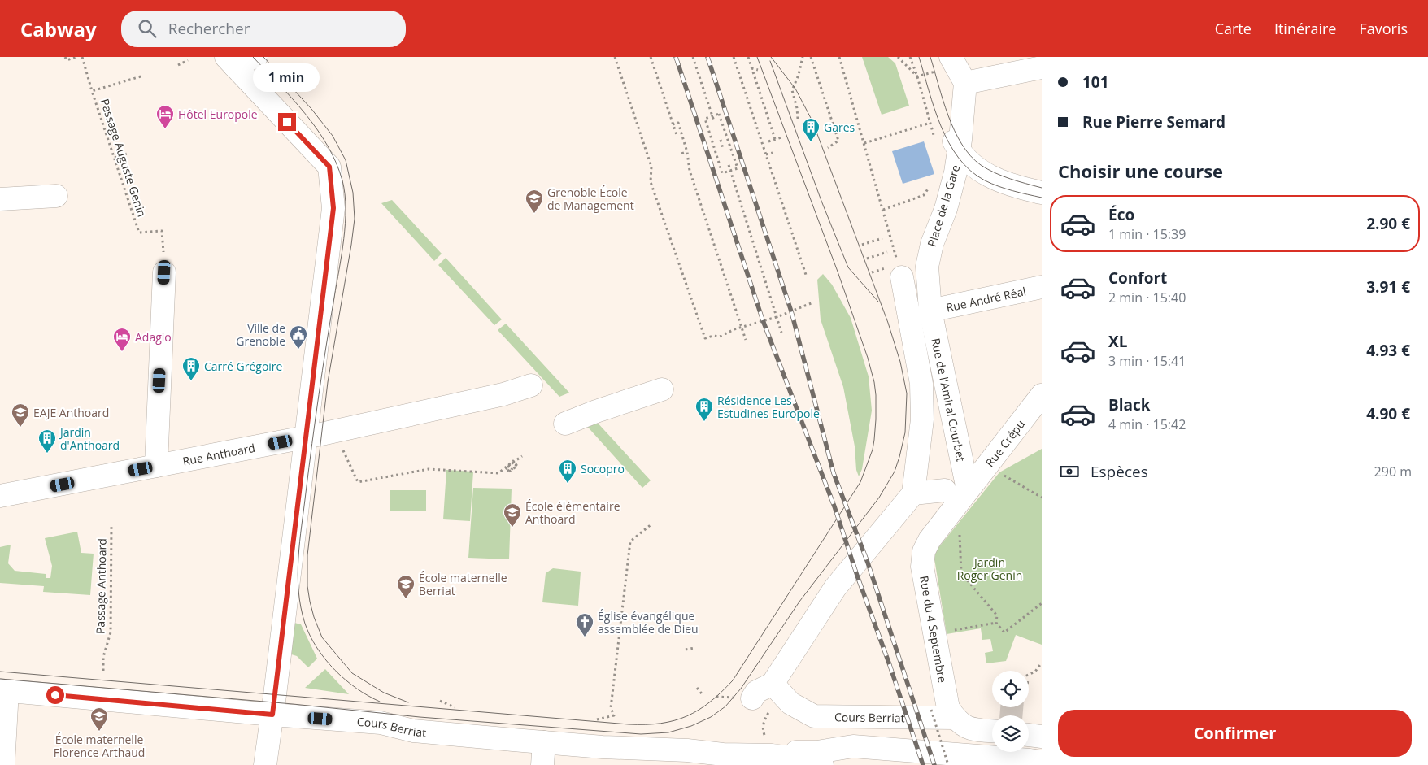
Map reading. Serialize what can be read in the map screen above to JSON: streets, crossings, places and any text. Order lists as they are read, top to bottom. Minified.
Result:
{"streets":{"street":["Place de la Gare","Rue André Réal","Rue de l'Amiral Courbet","Rue Crépu","Rue Anthoard","Rue du 4 Septembre","Cours Berriat"],"path":["Passage Auguste Genin","Passage Anthoard"]},"crossings":[["Place de la Gare","Rue André Réal"],["Place de la Gare","Rue de l'Amiral Courbet"],["Rue André Réal","Rue de l'Amiral Courbet"],["Rue de l'Amiral Courbet","Rue Crépu"],["Rue Crépu","Rue du 4 Septembre"],["Rue du 4 Septembre","Cours Berriat"]],"parks":["Jardin Roger Genin"],"places":{"hotel":["Hôtel Europole","Adagio"],"building":["Gares","Carré Grégoire","Résidence Les Estudines Europole","Jardin d'Anthoard","Socopro"],"school or university":["Grenoble École de Management","EAJE Anthoard","École élémentaire Anthoard","École maternelle Berriat","École maternelle Florence Arthaud"],"public building":["Ville de Grenoble"],"church":["Église évangélique assemblée de Dieu"]},"page":{"header":"Cabway","search":"Rechercher","nav":["Carte","Itinéraire","Favoris"],"banner":["101","Rue Pierre Semard"],"bubble":"1 min","heading":"Choisir une course","list":[{"name":"Éco","note":"1 min · 15:39","value":"2.90 €"},{"name":"Confort","note":"2 min · 15:40","value":"3.91 €"},{"name":"XL","note":"3 min · 15:41","value":"4.93 €"},{"name":"Black","note":"4 min · 15:42","value":"4.90 €"}],"pay":["Espèces","290 m"],"buttons":"Confirmer"}}
